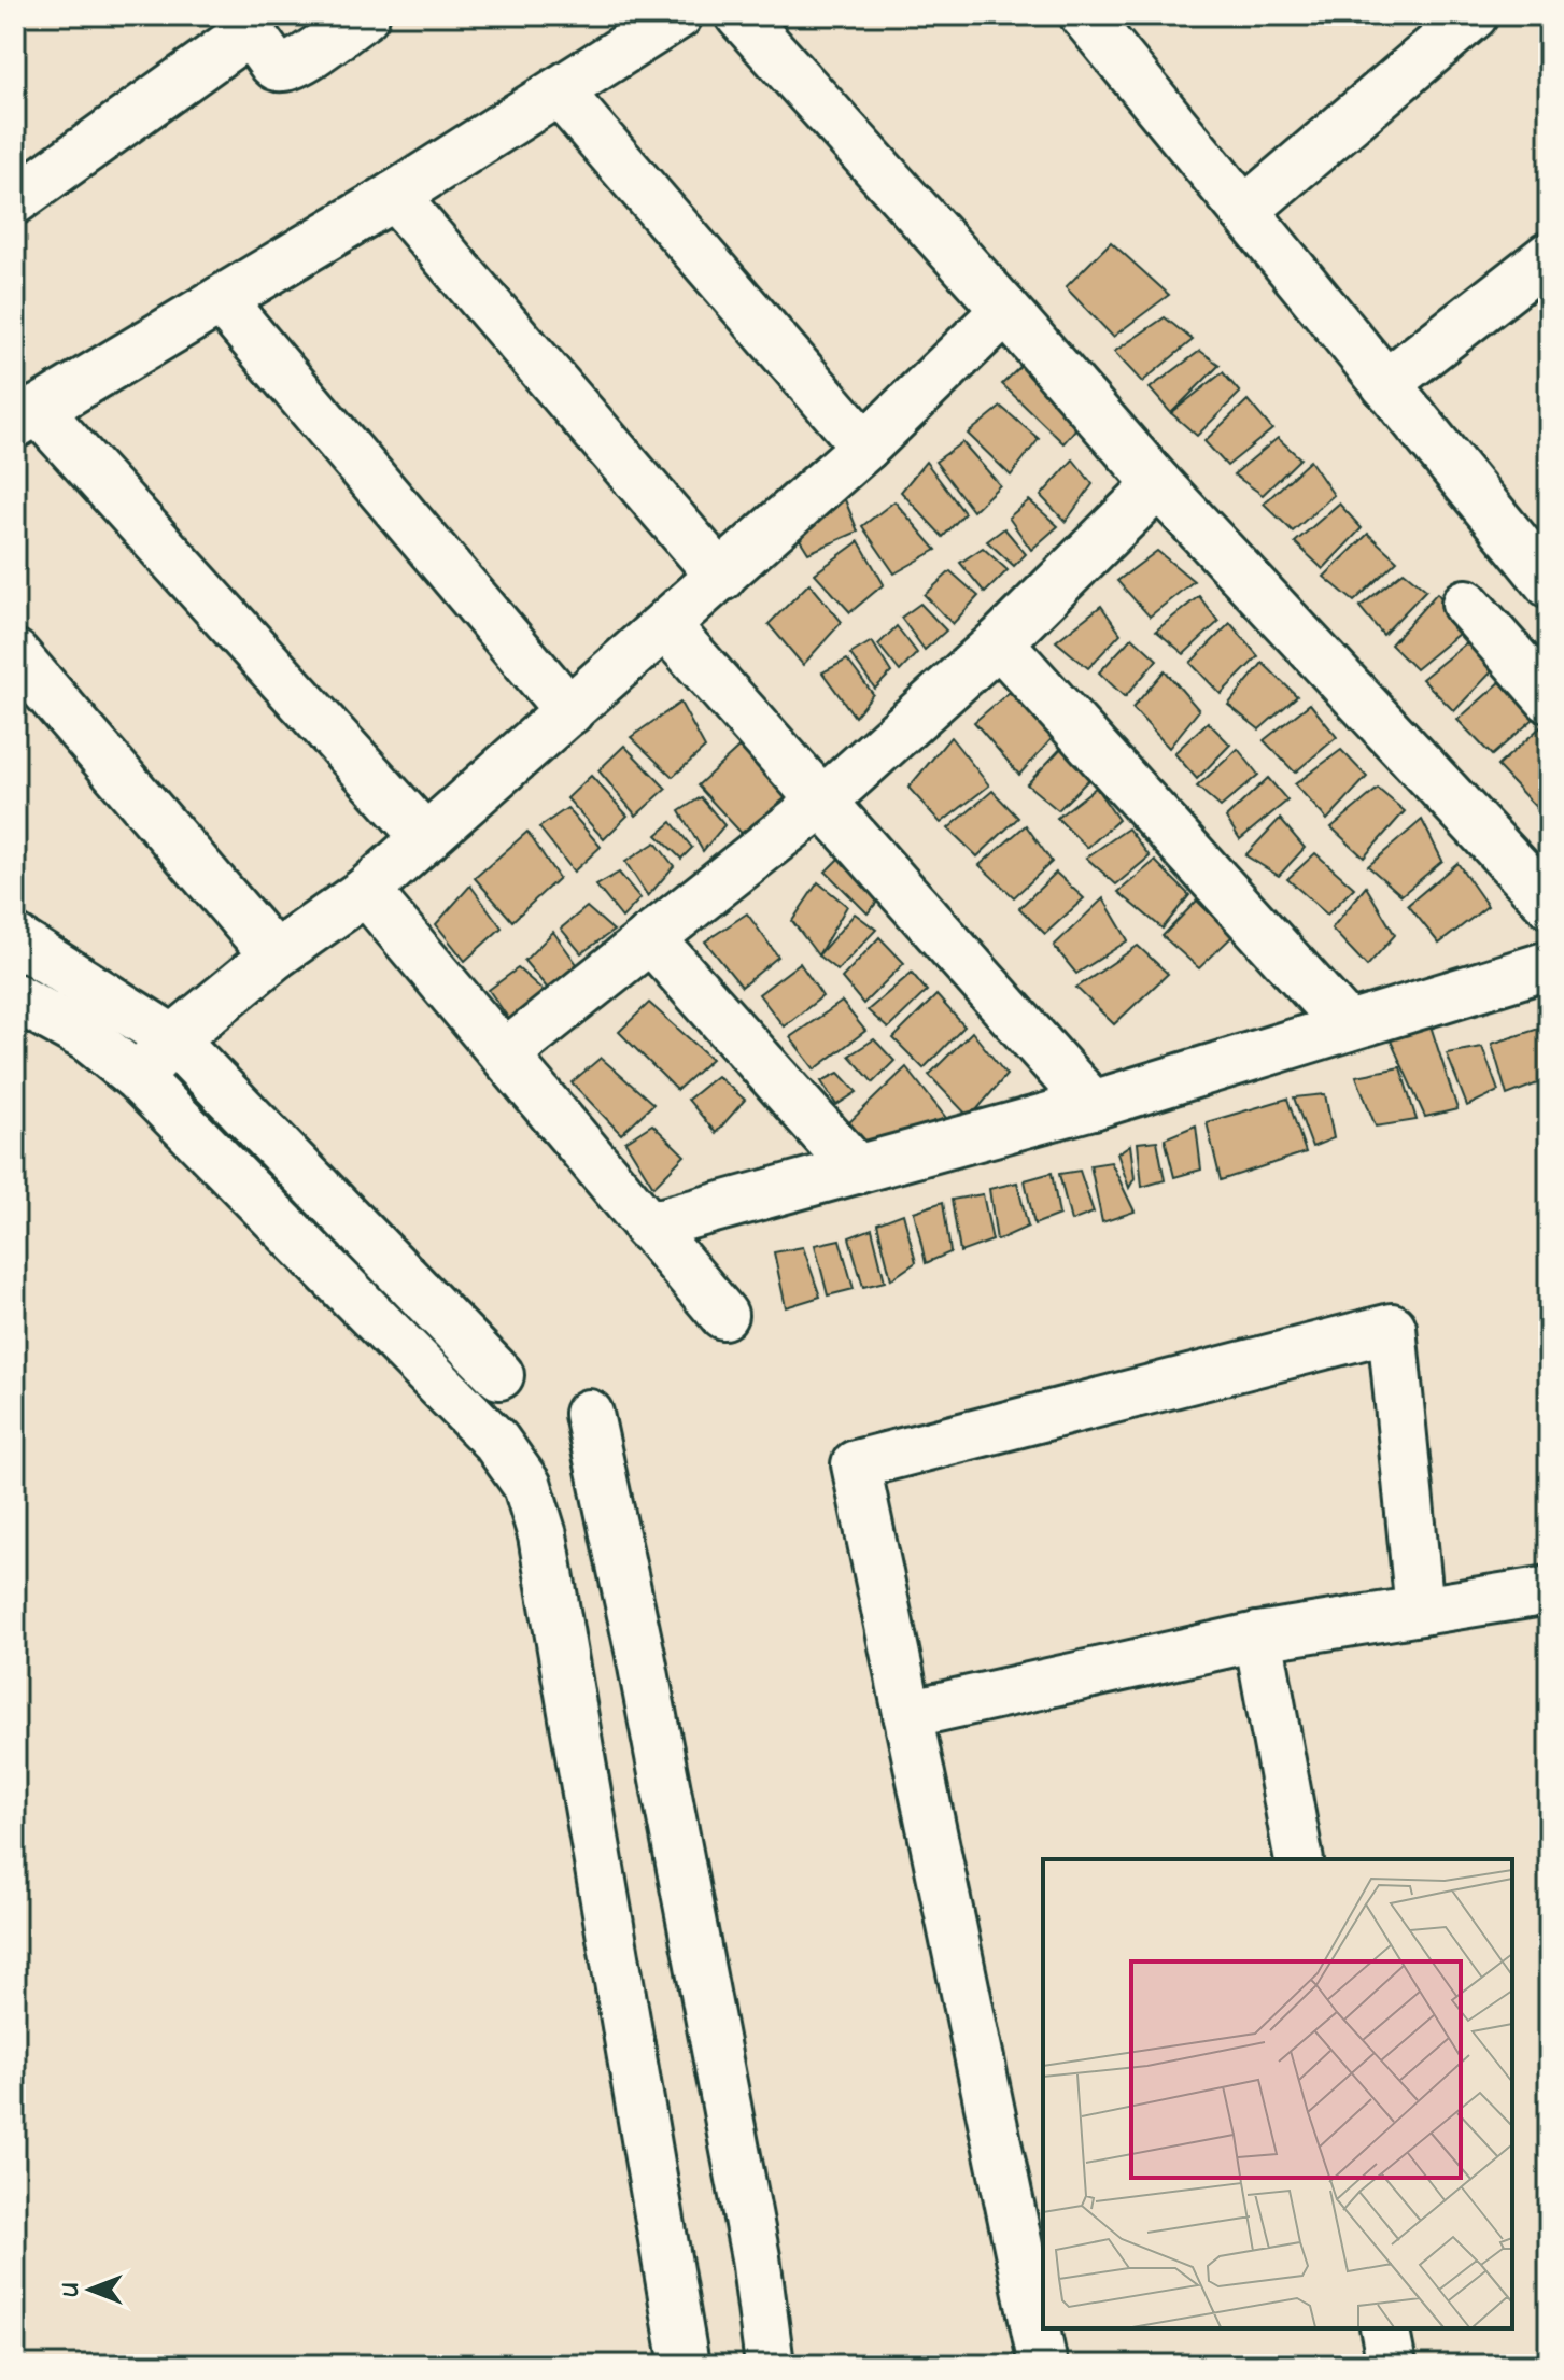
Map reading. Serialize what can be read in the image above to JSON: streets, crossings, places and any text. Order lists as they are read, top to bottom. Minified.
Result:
{"north":"left"}
